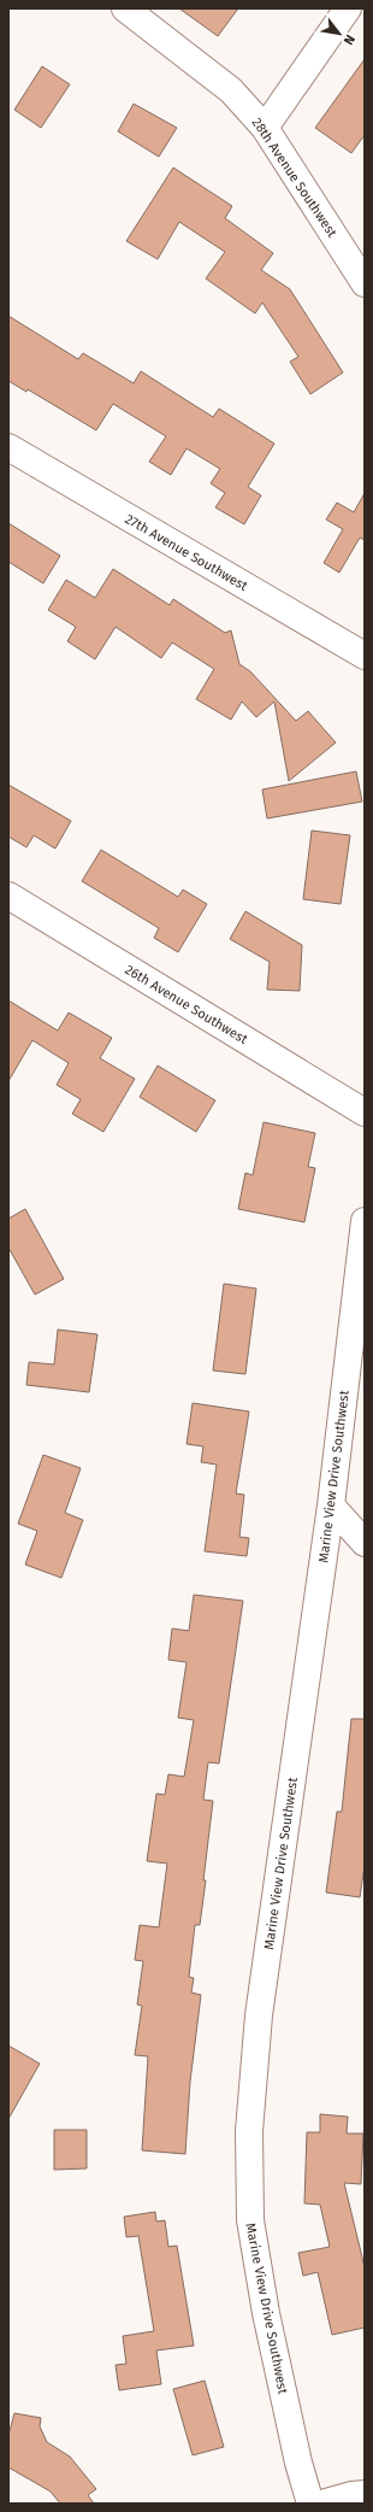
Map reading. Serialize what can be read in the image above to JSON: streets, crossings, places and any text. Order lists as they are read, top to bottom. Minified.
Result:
{"streets":{"street":["28th Avenue Southwest","27th Avenue Southwest","26th Avenue Southwest","Marine View Drive Southwest"]},"north":"bottom right"}
